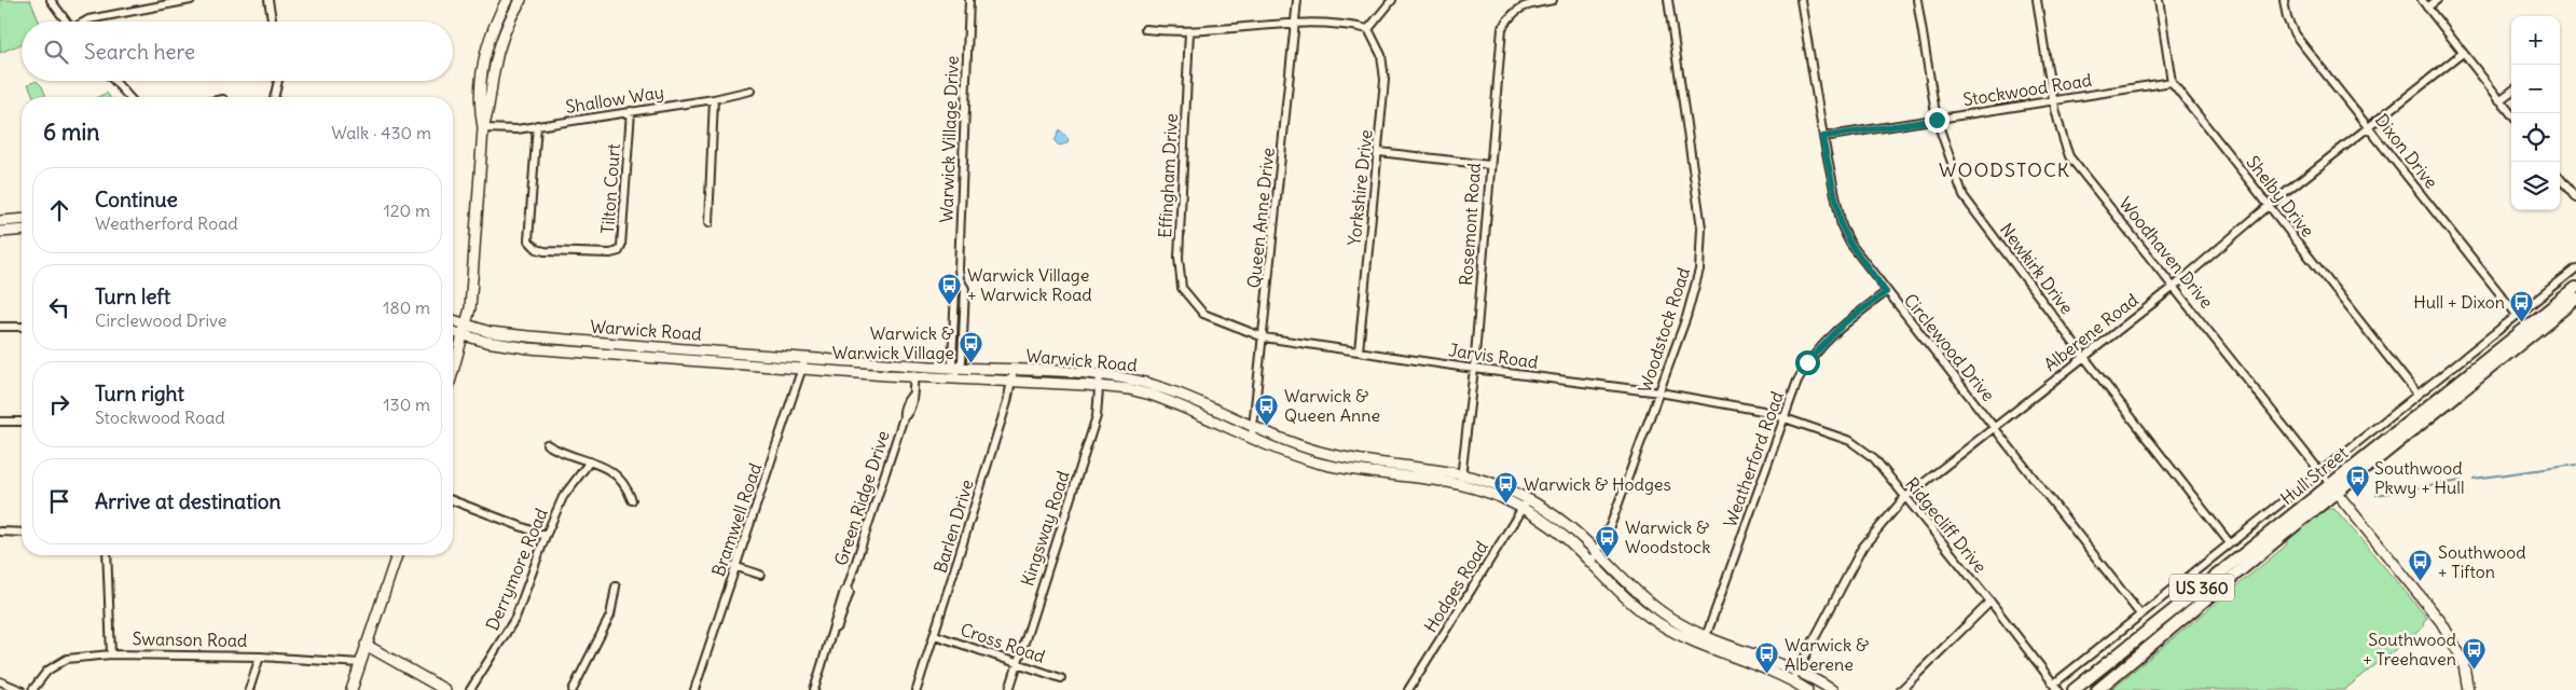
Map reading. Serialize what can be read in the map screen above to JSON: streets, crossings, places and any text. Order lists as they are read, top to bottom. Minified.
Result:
{"streets":{"main road":["Woodhaven Drive","Warwick Road","Hull Street","US 360"],"street":["Stockwood Road","Shallow Way","Warwick Village Drive","Dixon Drive","Effingham Drive","Yorkshire Drive","Tilton Court","Shelby Drive","Queen Anne Drive","Rosemont Road","Newkirk Drive","Woodstock Road","Alberene Road","Circlewood Drive","Jarvis Road","Weatherford Road","Green Ridge Drive","Bramwell Road","Ridgecliff Drive","Barlen Drive","Kingsway Road","Derrymore Road","Hodges Road","Swanson Road","Cross Road"]},"crossings":[["Stockwood Road","Shelby Drive"],["Stockwood Road","Woodhaven Drive"],["Stockwood Road","Newkirk Drive"],["Stockwood Road","Circlewood Drive"],["Shallow Way","Tilton Court"],["Warwick Village Drive","Warwick Road"],["Dixon Drive","Alberene Road"],["Effingham Drive","Jarvis Road"],["Yorkshire Drive","Jarvis Road"],["Shelby Drive","Alberene Road"],["Queen Anne Drive","Warwick Road"],["Queen Anne Drive","Jarvis Road"],["Rosemont Road","Warwick Road"],["Rosemont Road","Jarvis Road"],["Woodhaven Drive","Alberene Road"],["Woodhaven Drive","Hull Street"],["Newkirk Drive","Alberene Road"],["Warwick Road","Woodstock Road"],["Warwick Road","Alberene Road"],["Warwick Road","Weatherford Road"],["Warwick Road","Green Ridge Drive"],["Warwick Road","Bramwell Road"],["Warwick Road","Barlen Drive"],["Warwick Road","Kingsway Road"],["Warwick Road","Hodges Road"],["Woodstock Road","Jarvis Road"],["Alberene Road","Circlewood Drive"],["Alberene Road","Ridgecliff Drive"],["Circlewood Drive","Weatherford Road"],["Jarvis Road","Weatherford Road"],["Jarvis Road","Ridgecliff Drive"],["Weatherford Road","Ridgecliff Drive"],["Barlen Drive","Cross Road"],["Kingsway Road","Cross Road"]],"districts":["WOODSTOCK"],"places":{"bus stop":["Warwick Village + Warwick Road","Hull + Dixon","Warwick & Warwick Village","Warwick & Queen Anne","Southwood Pkwy + Hull","Warwick & Hodges","Warwick & Woodstock","Southwood + Tifton","Southwood + Treehaven","Warwick & Alberene"]},"page":{"map_buttons":["+","−"],"search":"Search here","heading":["6 min","Walk · 430 m"],"list":[["Continue","Weatherford Road","120 m"],["Turn left","Circlewood Drive","180 m"],["Turn right","Stockwood Road","130 m"],"Arrive at destination"]}}
